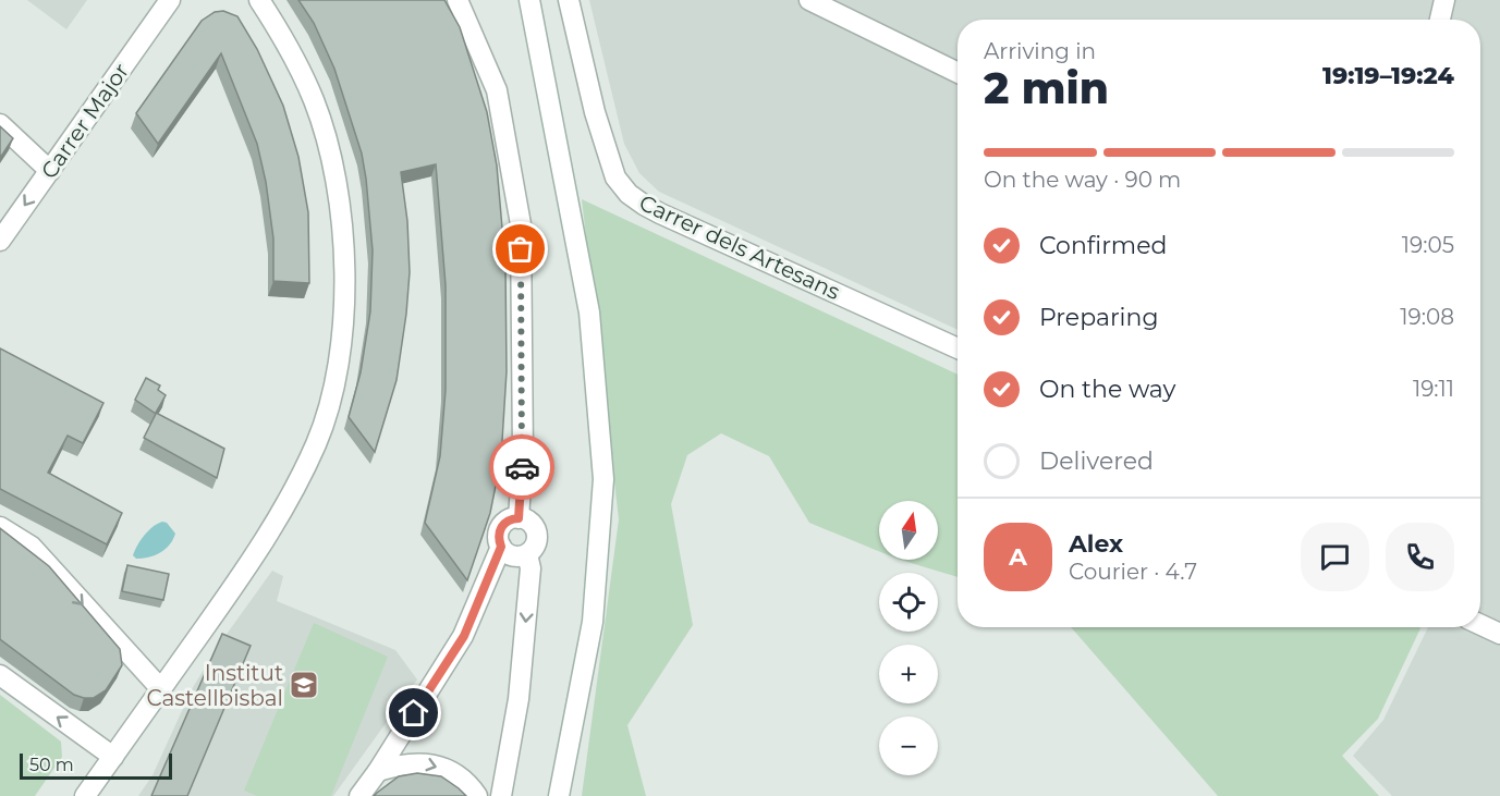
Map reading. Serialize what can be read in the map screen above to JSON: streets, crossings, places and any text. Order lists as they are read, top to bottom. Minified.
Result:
{"streets":{"street":["Carrer Major","Carrer dels Artesans"]},"places":{"school or university":["Institut Castellbisbal"]},"scale_bar":"50 m","north":"top","page":{"heading":["2 min","Arriving in","19:19–19:24"],"panel":["Alex","Courier · 4.7"],"bar":"On the way · 90 m","list":[["Confirmed","19:05"],["Preparing","19:08"],["On the way","19:11"],"Delivered"],"map_buttons":["+","−"],"round":"A","scale":"50 m"}}
